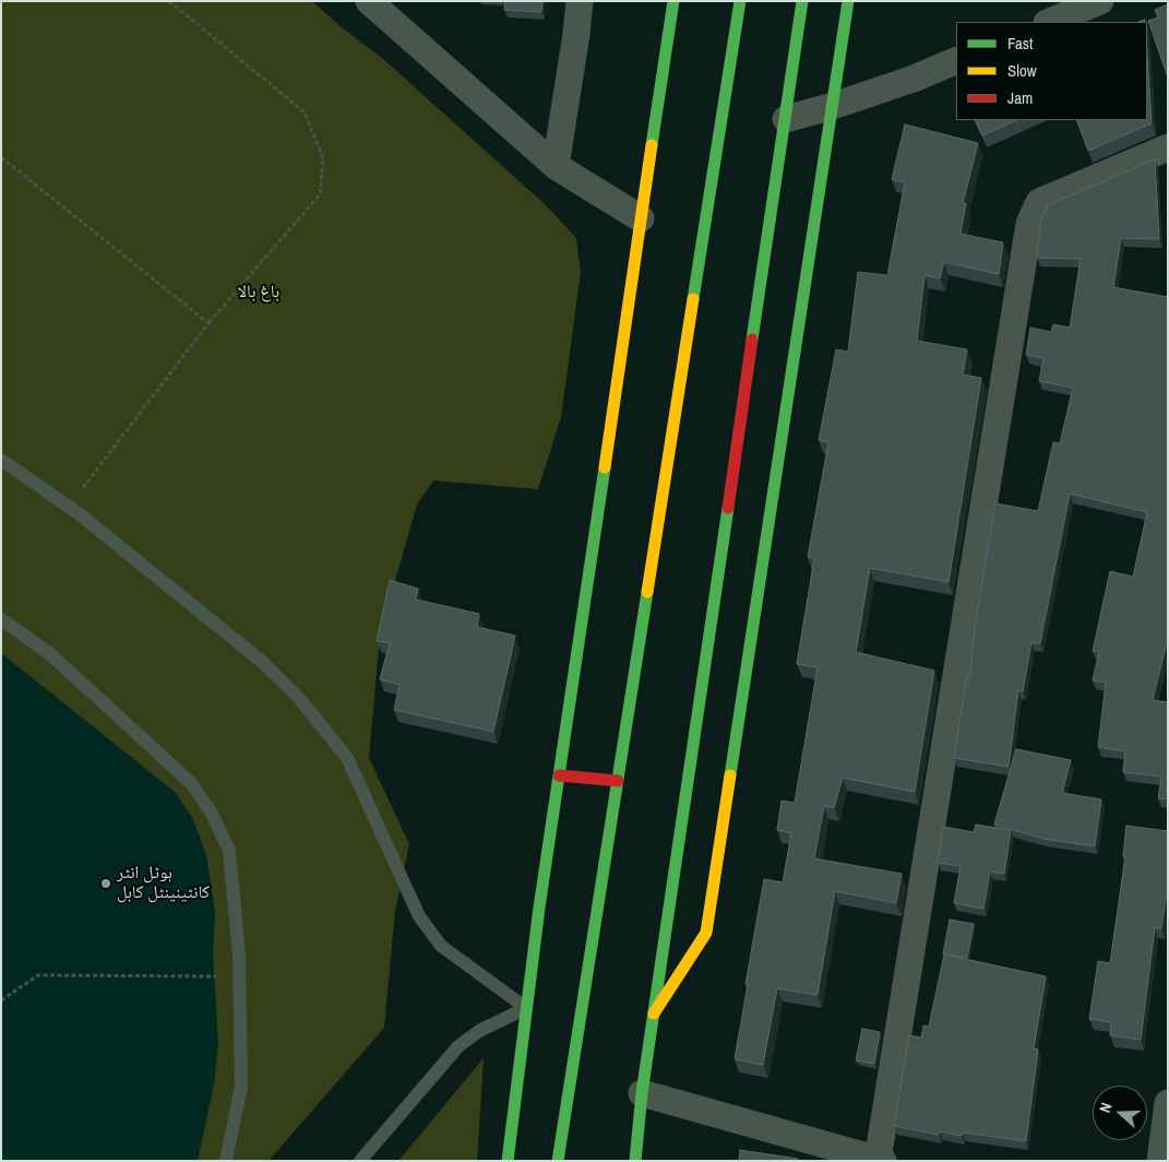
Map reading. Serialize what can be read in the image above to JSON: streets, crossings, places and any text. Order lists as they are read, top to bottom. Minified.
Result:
{"parks":["باغ بالا"],"places":["ہوٹل انٹر کانٹینینٹل کابل"],"legend":["Fast","Slow","Jam"],"north":"left"}
